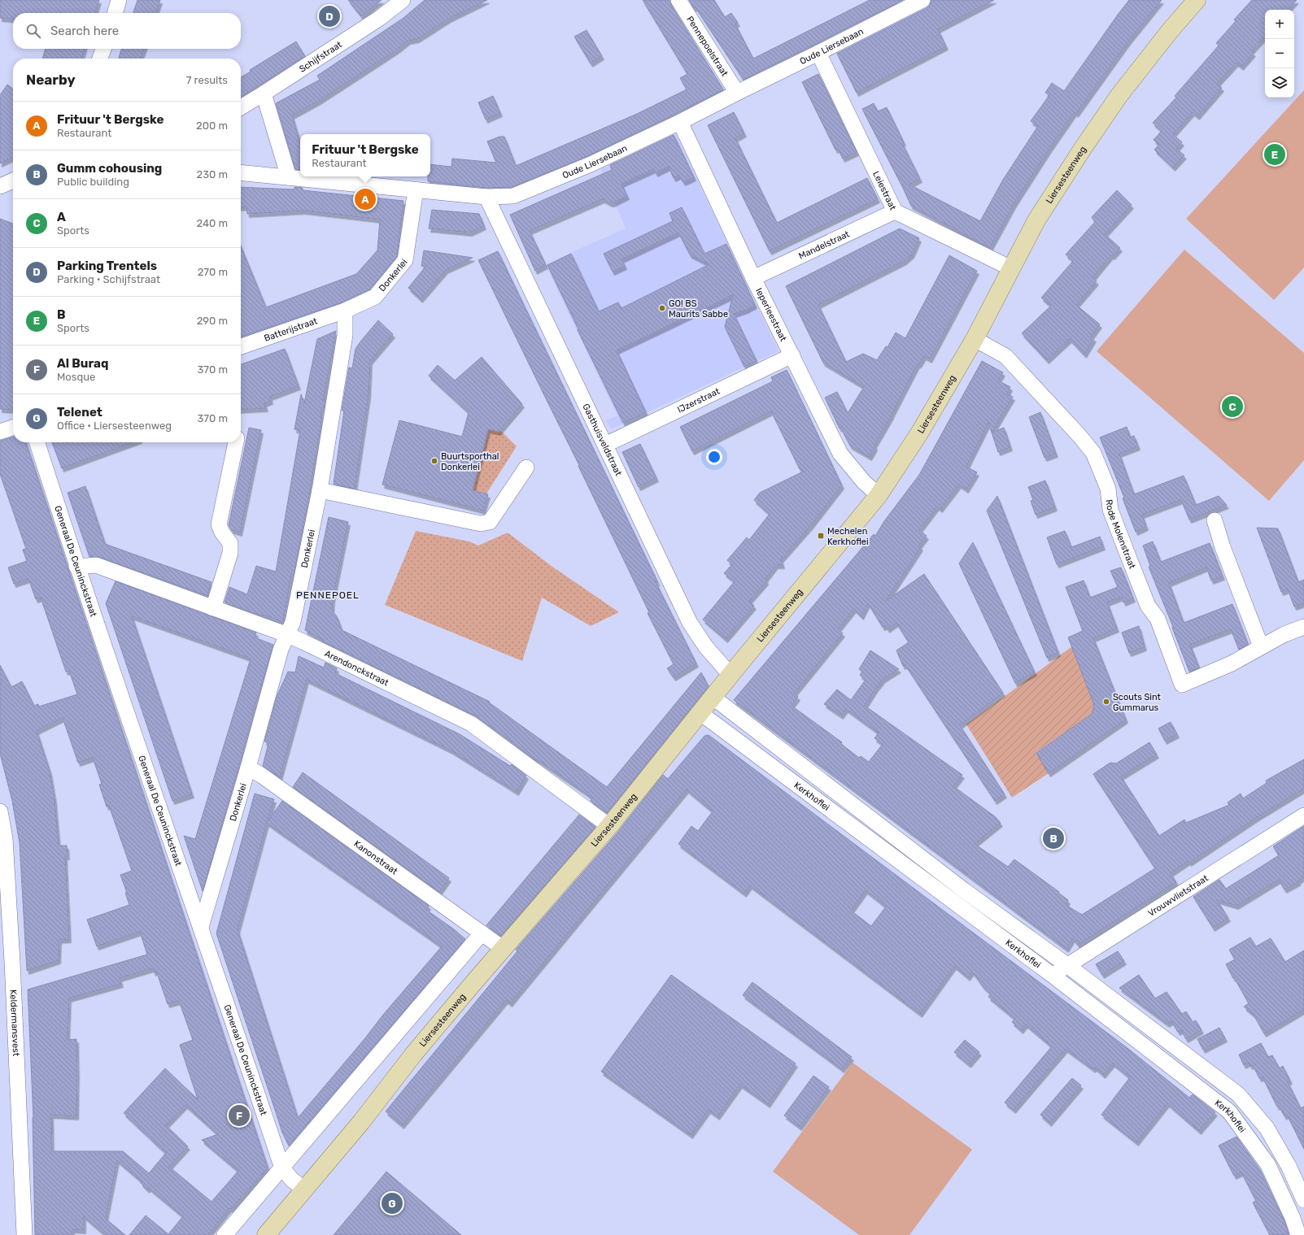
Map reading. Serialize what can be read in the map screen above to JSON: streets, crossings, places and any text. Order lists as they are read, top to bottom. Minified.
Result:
{"streets":{"main road":["Liersesteenweg"],"street":["Pennepoelstraat","Oude Liersebaan","Schijfstraat","Leiestraat","Mandelstraat","Donkerlei","Ieperleestraat","Batterijstraat","IJzerstraat","Gasthuisveldstraat","Rode Molenstraat","Generaal De Ceuninckstraat","Arendonckstraat","Kerkhoflei","Kanonstraat","Vrouwvlietstraat","Keldermansvest"]},"crossings":[["Pennepoelstraat","Oude Liersebaan"],["Oude Liersebaan","Leiestraat"],["Oude Liersebaan","Donkerlei"],["Oude Liersebaan","Ieperleestraat"],["Oude Liersebaan","Gasthuisveldstraat"],["Liersesteenweg","Leiestraat"],["Liersesteenweg","Ieperleestraat"],["Liersesteenweg","Gasthuisveldstraat"],["Liersesteenweg","Rode Molenstraat"],["Liersesteenweg","Generaal De Ceuninckstraat"],["Liersesteenweg","Arendonckstraat"],["Liersesteenweg","Kerkhoflei"],["Liersesteenweg","Kanonstraat"],["Leiestraat","Mandelstraat"],["Mandelstraat","Ieperleestraat"],["Donkerlei","Batterijstraat"],["Donkerlei","Generaal De Ceuninckstraat"],["Donkerlei","Arendonckstraat"],["Donkerlei","Kanonstraat"],["Ieperleestraat","IJzerstraat"],["IJzerstraat","Gasthuisveldstraat"],["Generaal De Ceuninckstraat","Arendonckstraat"],["Kerkhoflei","Vrouwvlietstraat"]],"districts":["PENNEPOEL"],"places":{"other":["GO! BS Maurits Sabbe","Buurtsporthal Donkerlei","Scouts Sint Gummarus"],"transit":["Mechelen Kerkhoflei"]},"page":{"pins":["D","E","A","C","B","F","G"],"map_buttons":["+","−"],"search":"Search here","heading":["Nearby","7 results"],"list":[{"mark":"A","name":"Frituur 't Bergske","note":"Restaurant","value":"200 m"},{"mark":"B","name":"Gumm cohousing","note":"Public building","value":"230 m"},{"mark":"C","name":"A","note":"Sports","value":"240 m"},{"mark":"D","name":"Parking Trentels","note":"Parking · Schijfstraat","value":"270 m"},{"mark":"E","name":"B","note":"Sports","value":"290 m"},{"mark":"F","name":"Al Buraq","note":"Mosque","value":"370 m"},{"mark":"G","name":"Telenet","note":"Office · Liersesteenweg","value":"370 m"}],"popup":["Frituur 't Bergske","Restaurant"]}}
